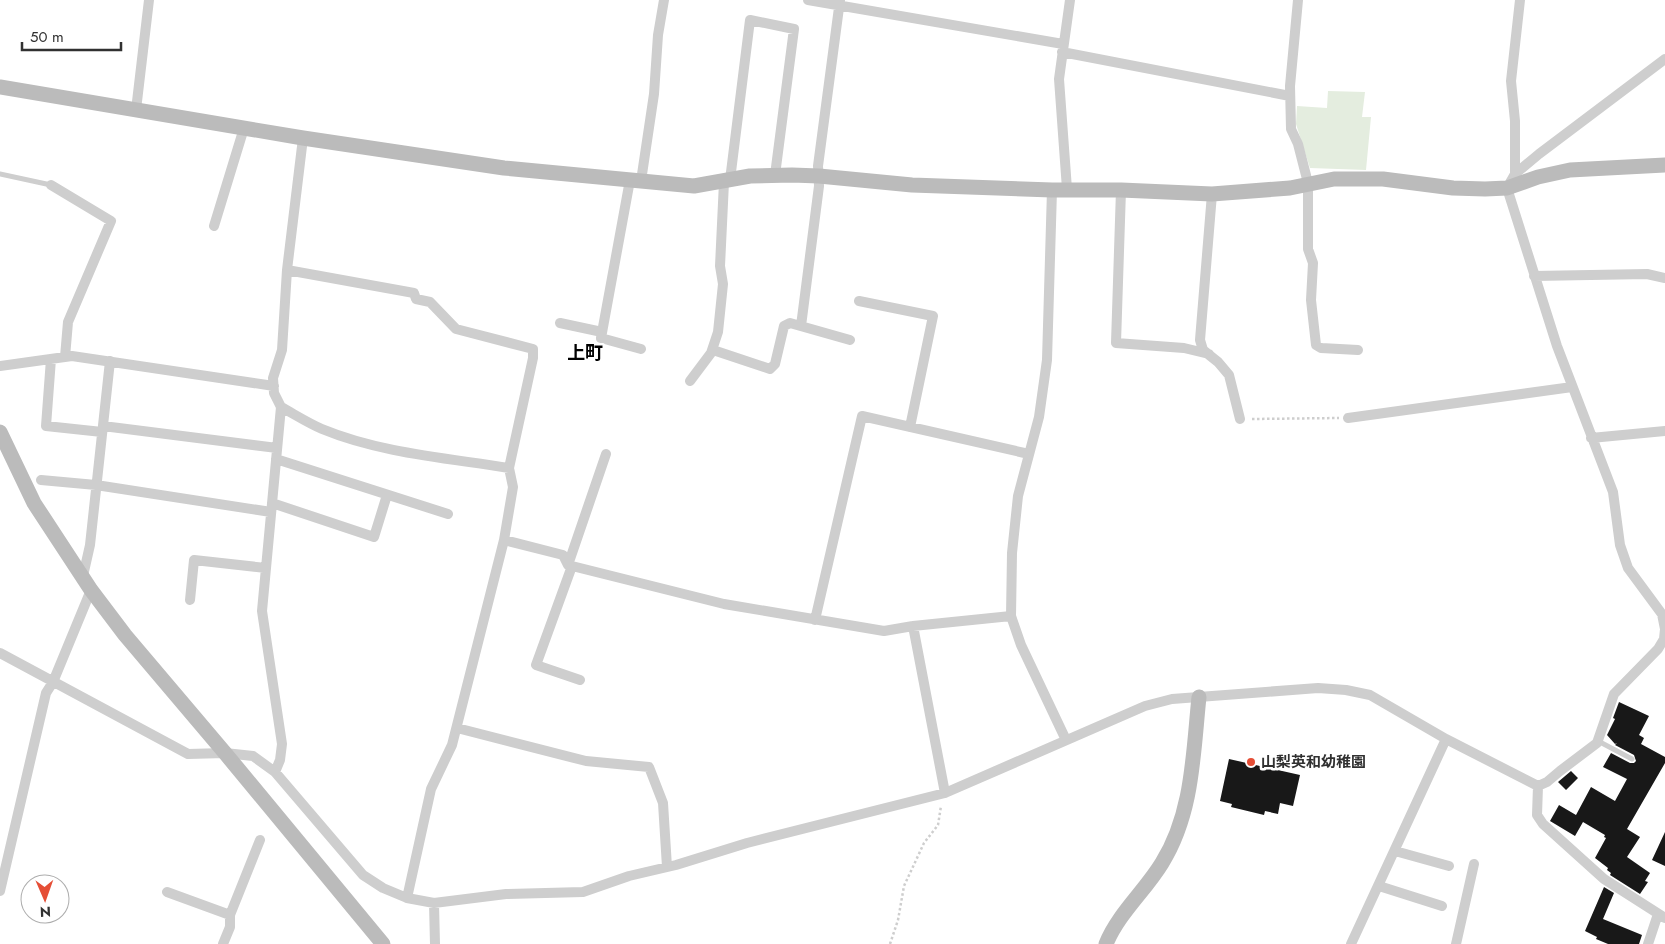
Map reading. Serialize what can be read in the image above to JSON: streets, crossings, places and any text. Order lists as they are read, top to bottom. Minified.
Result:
{"districts":["上町"],"places":["山梨英和幼稚園"],"scale_bar":"50 m","north":"bottom"}
